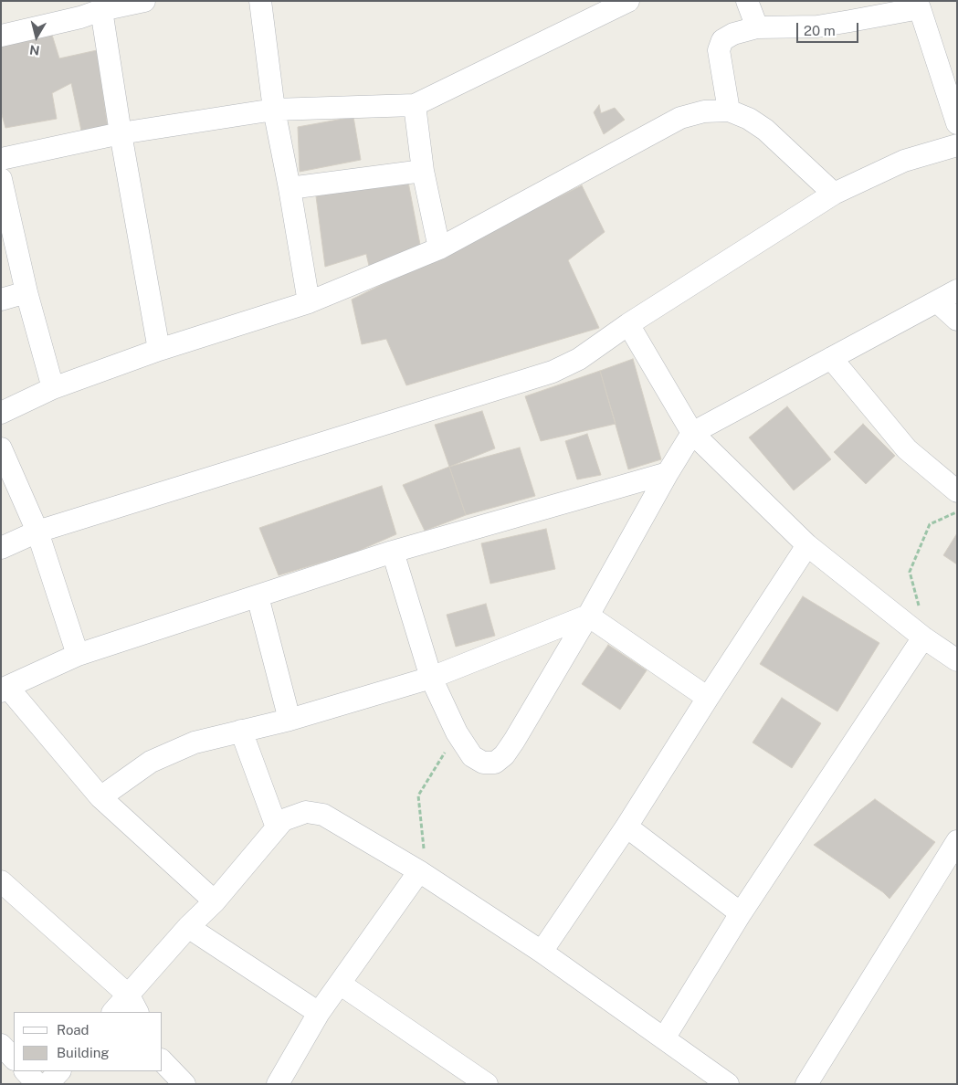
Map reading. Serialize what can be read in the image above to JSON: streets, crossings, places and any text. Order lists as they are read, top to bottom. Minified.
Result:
{"legend":["Road","Building"],"scale_bar":"20 m","north":"bottom"}
